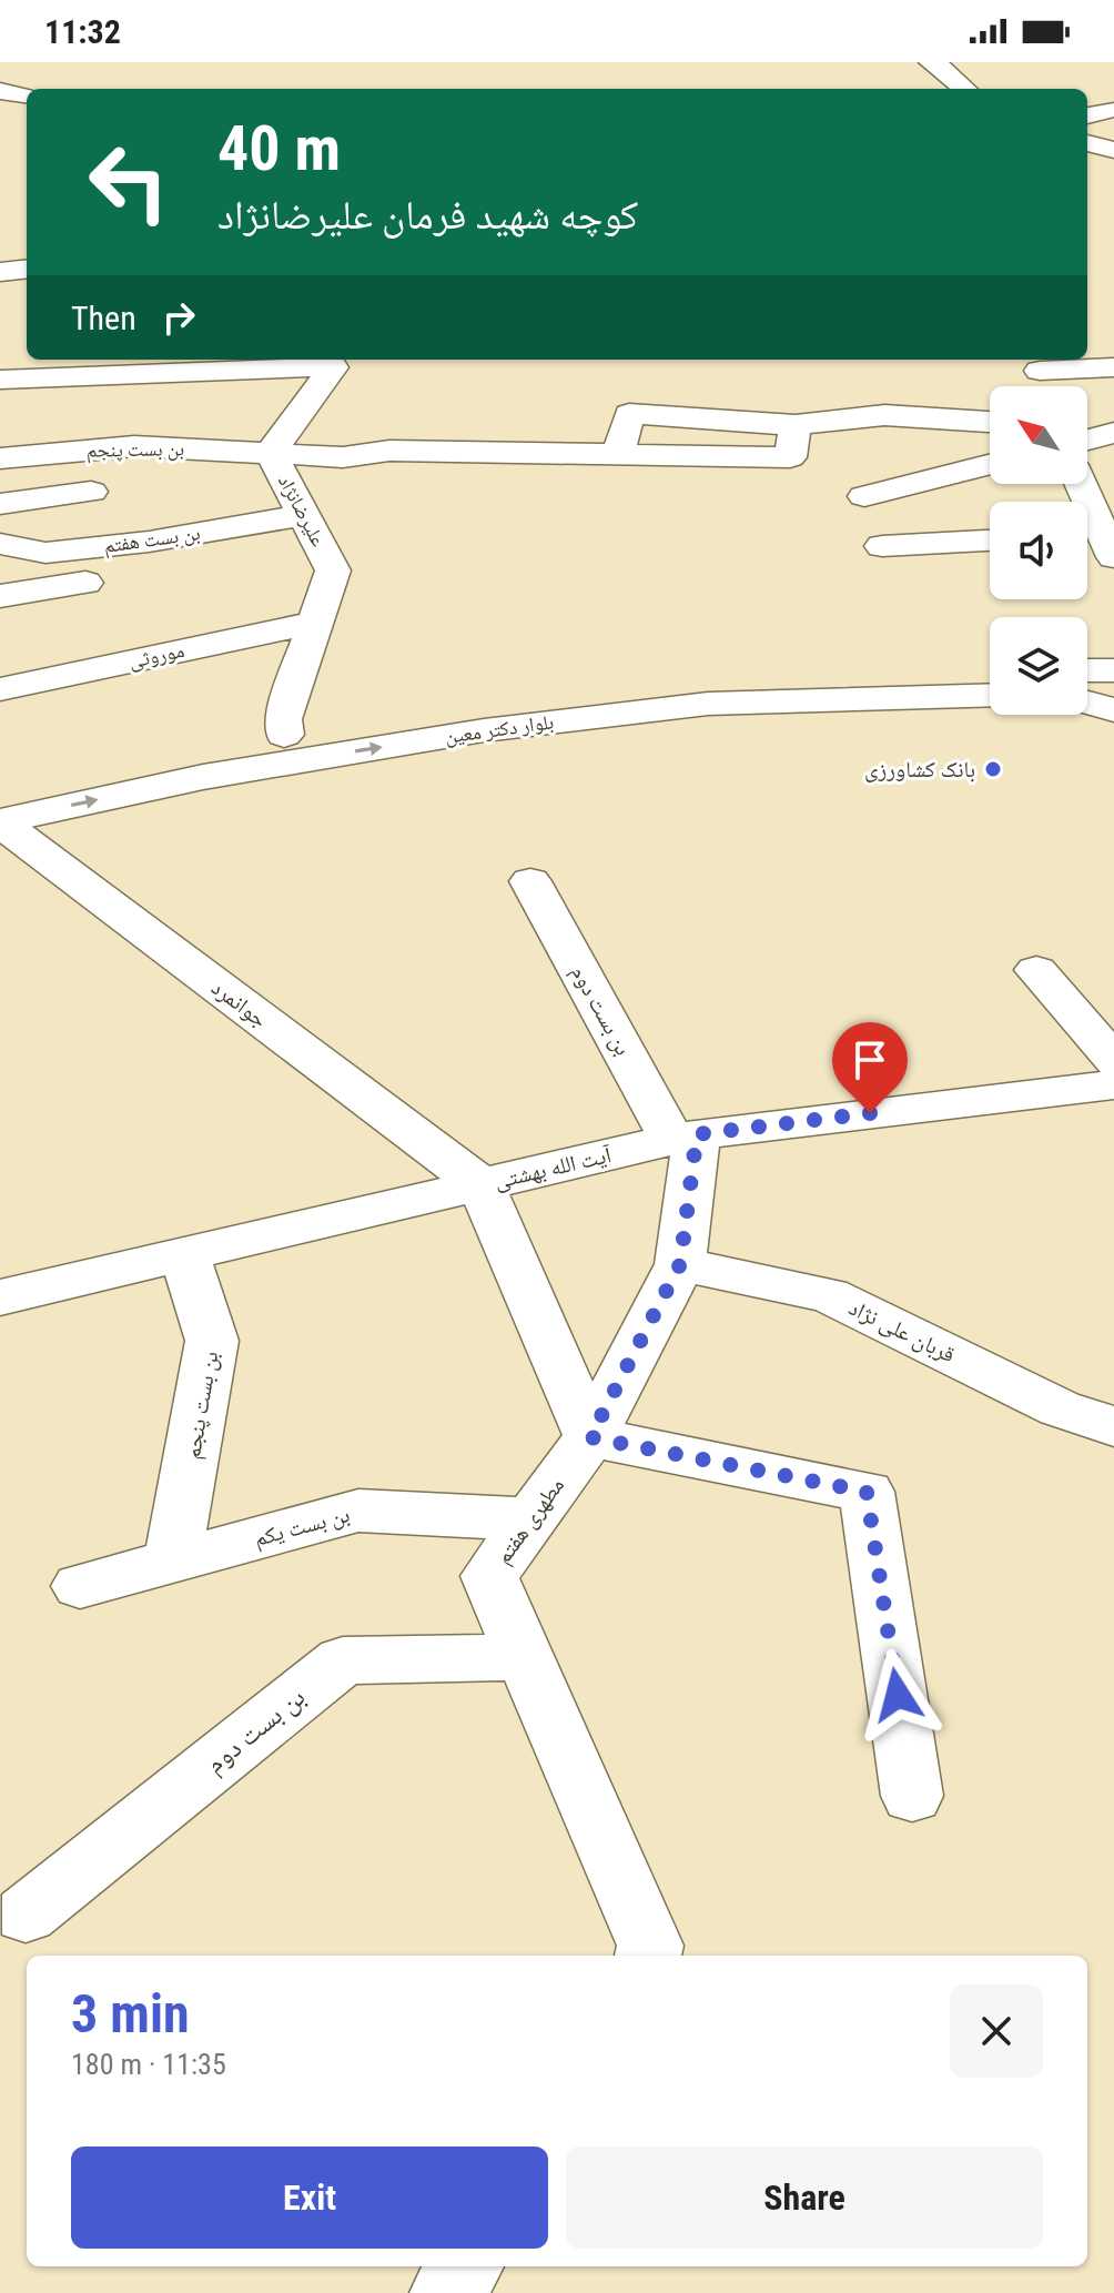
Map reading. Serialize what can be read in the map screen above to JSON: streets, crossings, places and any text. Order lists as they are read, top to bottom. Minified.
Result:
{"streets":{"street":["بن بست پنجم","علیرضانژاد","بن بست هفتم","موروثی","بلوار دکتر معین","جوانمرد","بن بست دوم","آیت الله بهشتی","قربان علی نژاد","مطهری هفتم","بن بست یکم"]},"crossings":[["بن بست پنجم","علیرضانژاد"],["بن بست پنجم","آیت الله بهشتی"],["بن بست پنجم","بن بست یکم"],["علیرضانژاد","بن بست هفتم"],["علیرضانژاد","موروثی"],["علیرضانژاد","بلوار دکتر معین"],["بلوار دکتر معین","جوانمرد"],["جوانمرد","آیت الله بهشتی"],["بن بست دوم","آیت الله بهشتی"],["بن بست دوم","مطهری هفتم"],["قربان علی نژاد","مطهری هفتم"],["مطهری هفتم","بن بست یکم"]],"places":["بانک کشاورزی"],"north":"top left","page":{"status":"11:32","turn":["40 m","کوچه شهید فرمان علیرضانژاد"],"then":"Then","heading":["3 min","180 m · 11:35"],"buttons":["Exit","Share"]}}
